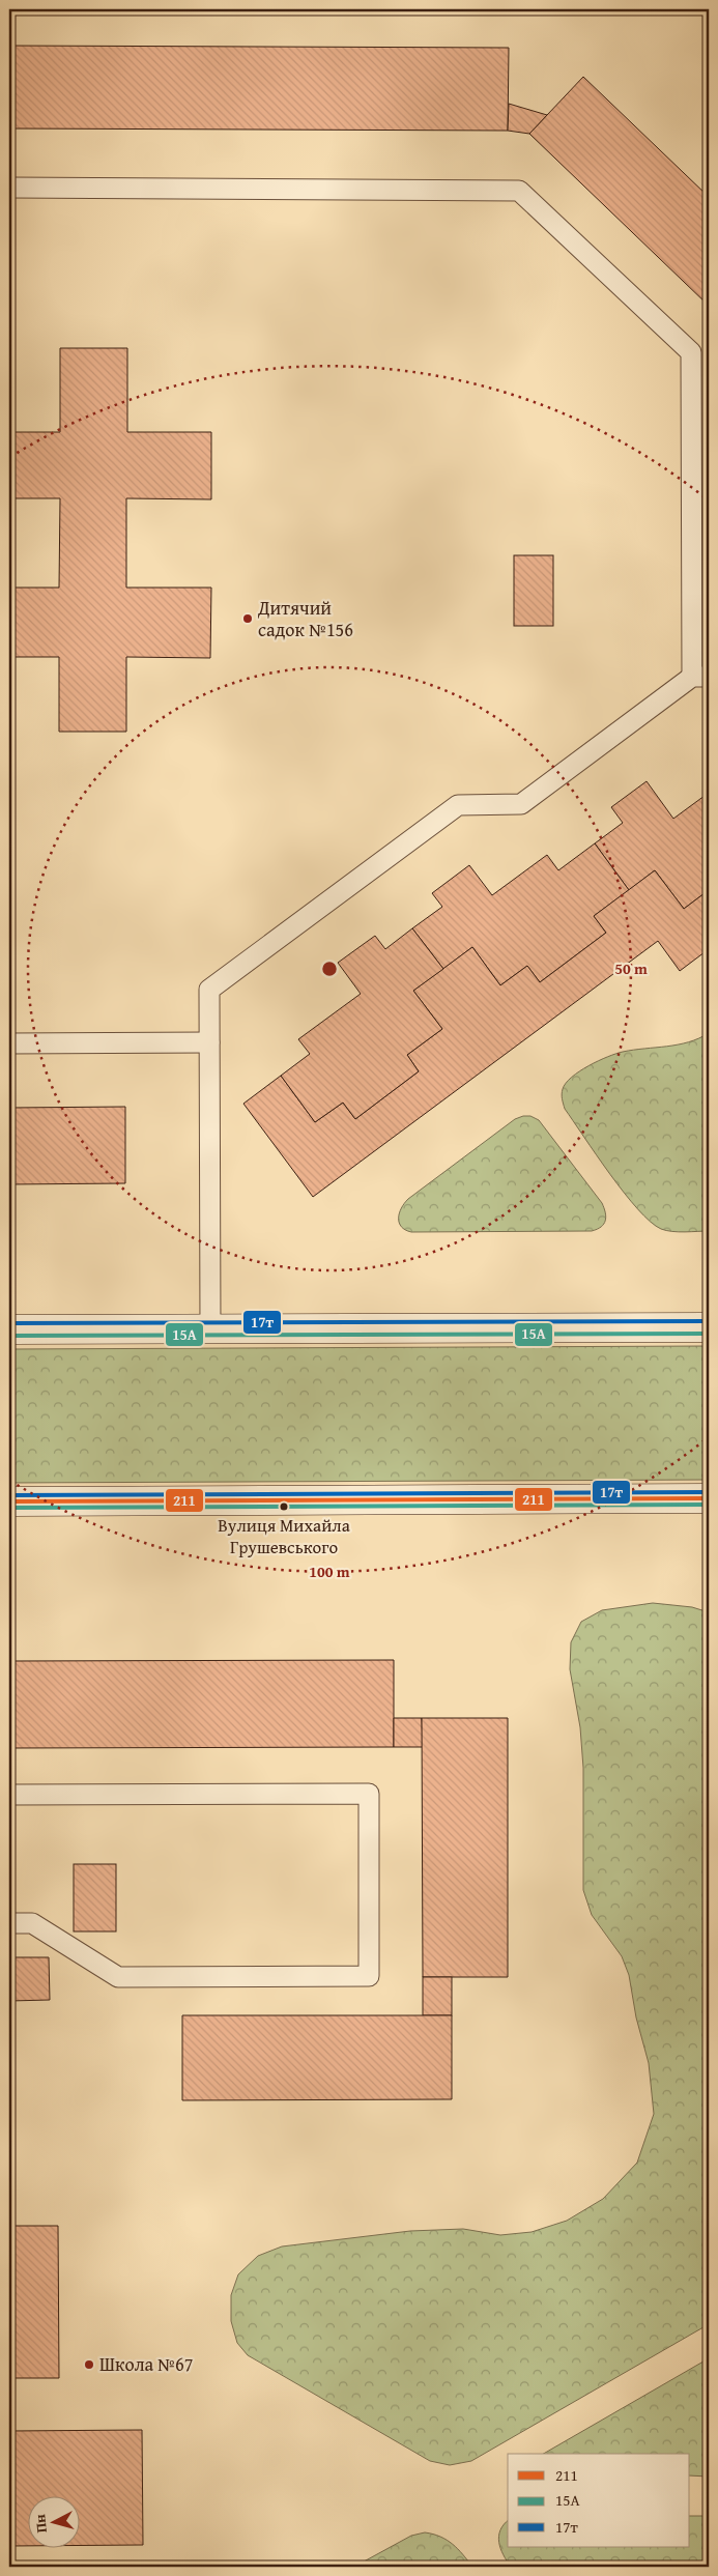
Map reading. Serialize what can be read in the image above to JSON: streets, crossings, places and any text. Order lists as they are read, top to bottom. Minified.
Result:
{"places":["Дитячий садок №156","Вулиця Михайла Грушевського","Школа №67"],"lines":["transit line 17т","transit line 15А","transit line 211"],"legend":["211","15А","17т"],"north":"left","rings":["50 m","100 m"]}
